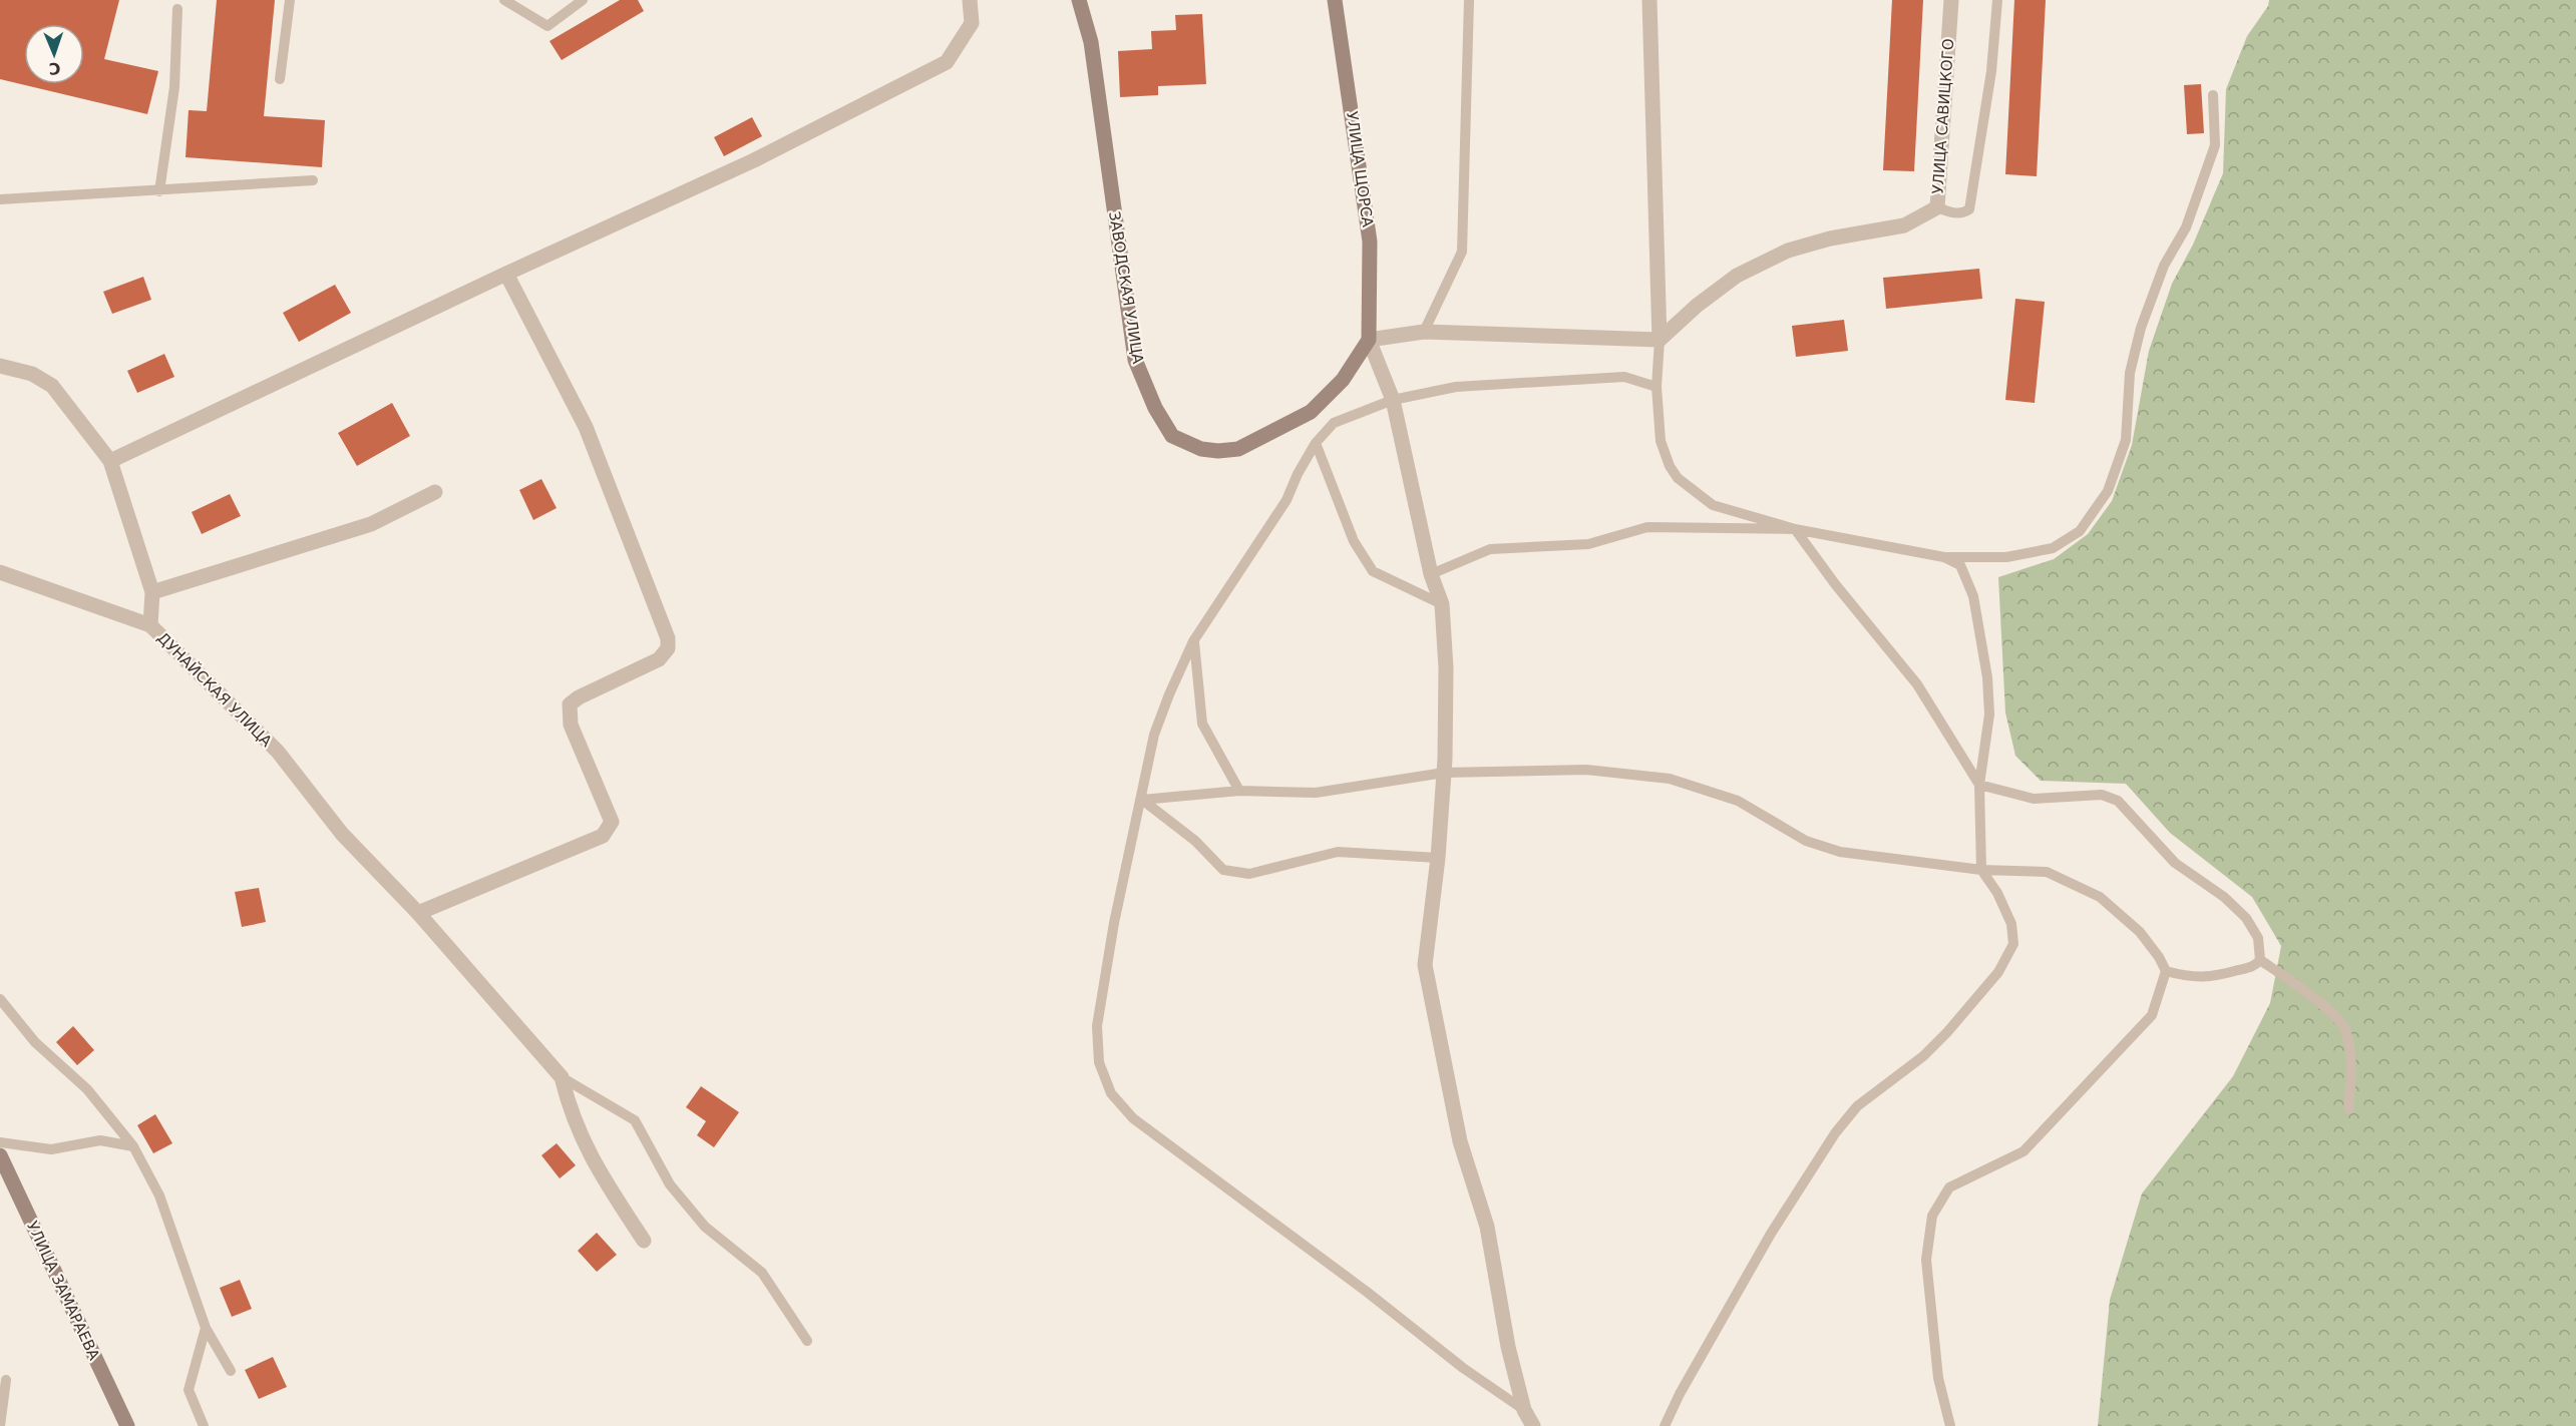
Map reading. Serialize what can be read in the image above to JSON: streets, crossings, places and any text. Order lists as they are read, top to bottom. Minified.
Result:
{"streets":{"street":["УЛИЦА САВИЦКОГО","УЛИЦА ЩОРСА","ЗАВОДСКАЯ УЛИЦА","ДУНАЙСКАЯ УЛИЦА","УЛИЦА ЗАМАРАЕВА"]},"crossings":[["УЛИЦА ЩОРСА","ЗАВОДСКАЯ УЛИЦА"]],"north":"bottom"}
